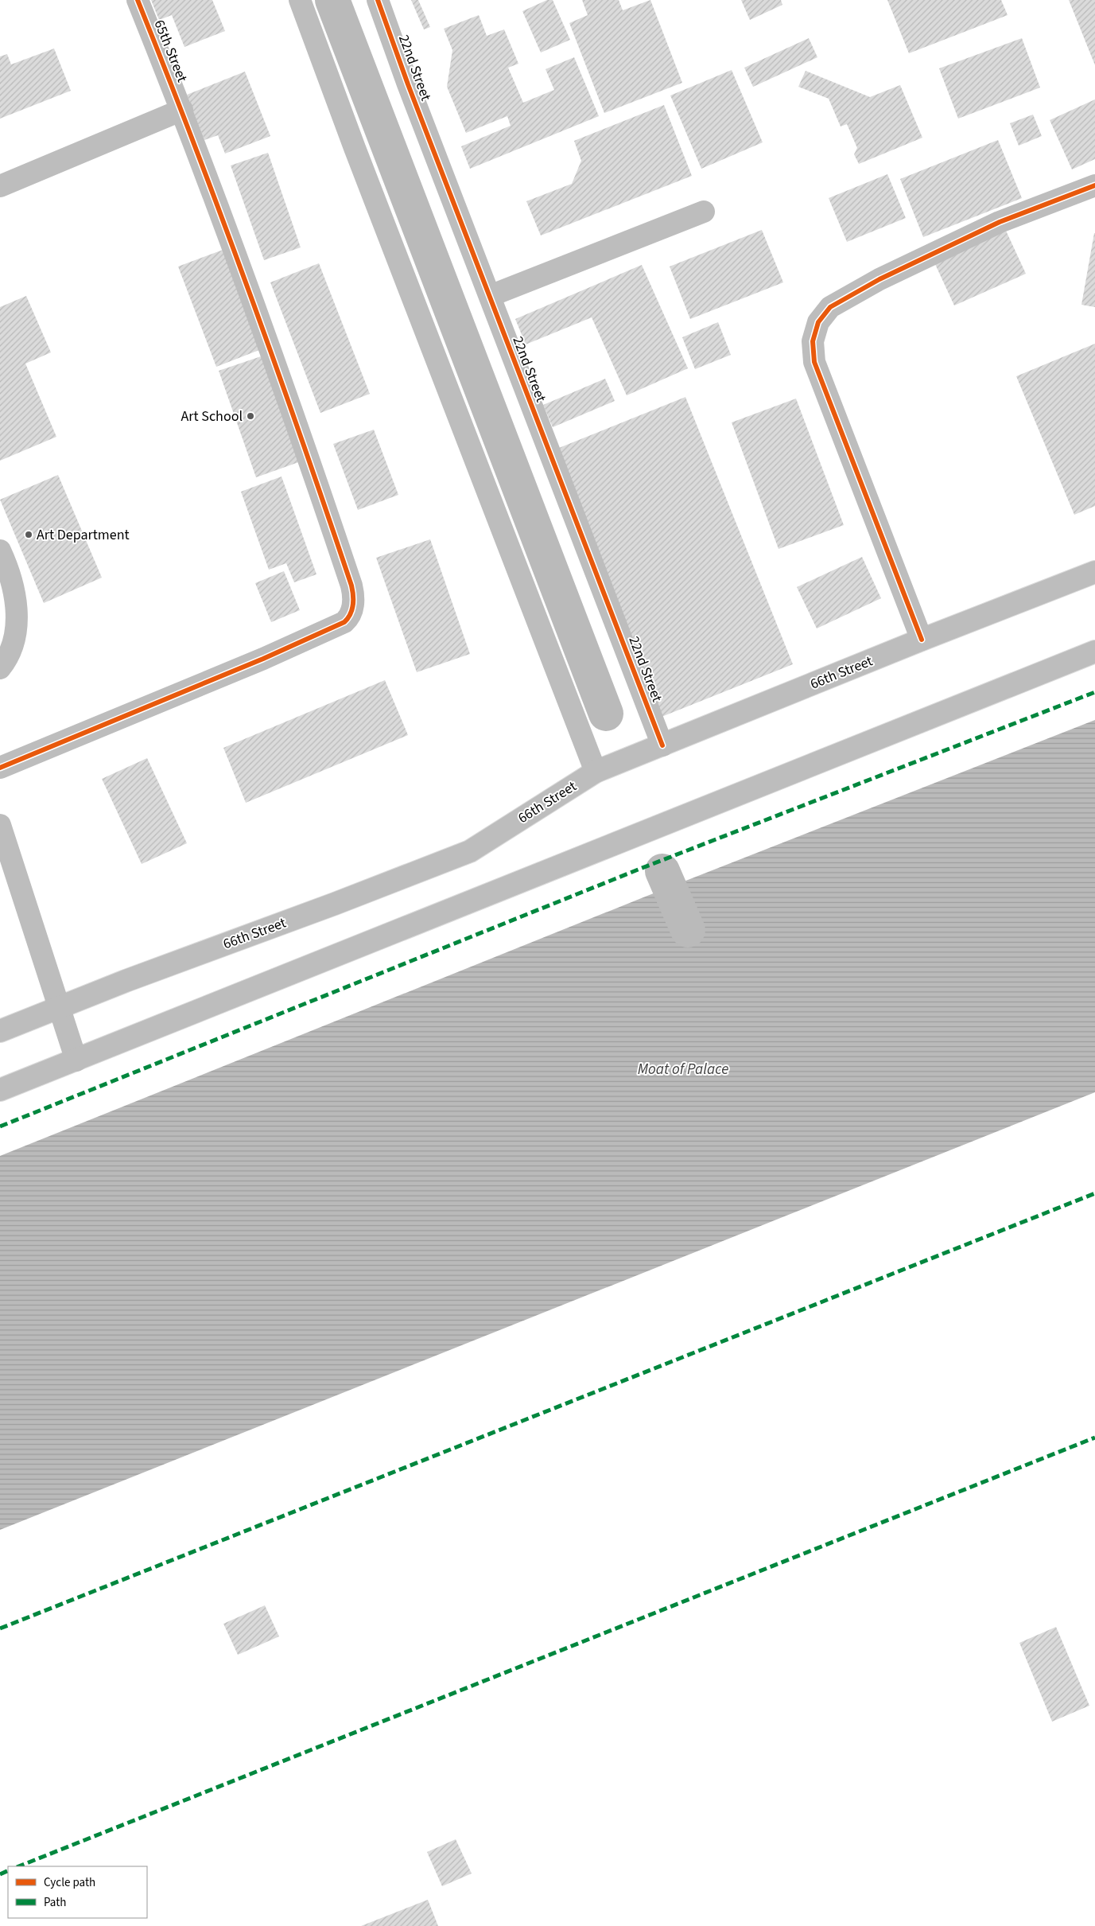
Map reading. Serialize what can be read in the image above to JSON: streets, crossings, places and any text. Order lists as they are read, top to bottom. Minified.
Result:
{"streets":{"street":["65th Street","22nd Street","66th Street"]},"crossings":[["22nd Street","66th Street"]],"water":["Moat of Palace"],"places":["Art School","Art Department"],"legend":["Cycle path","Path"]}
